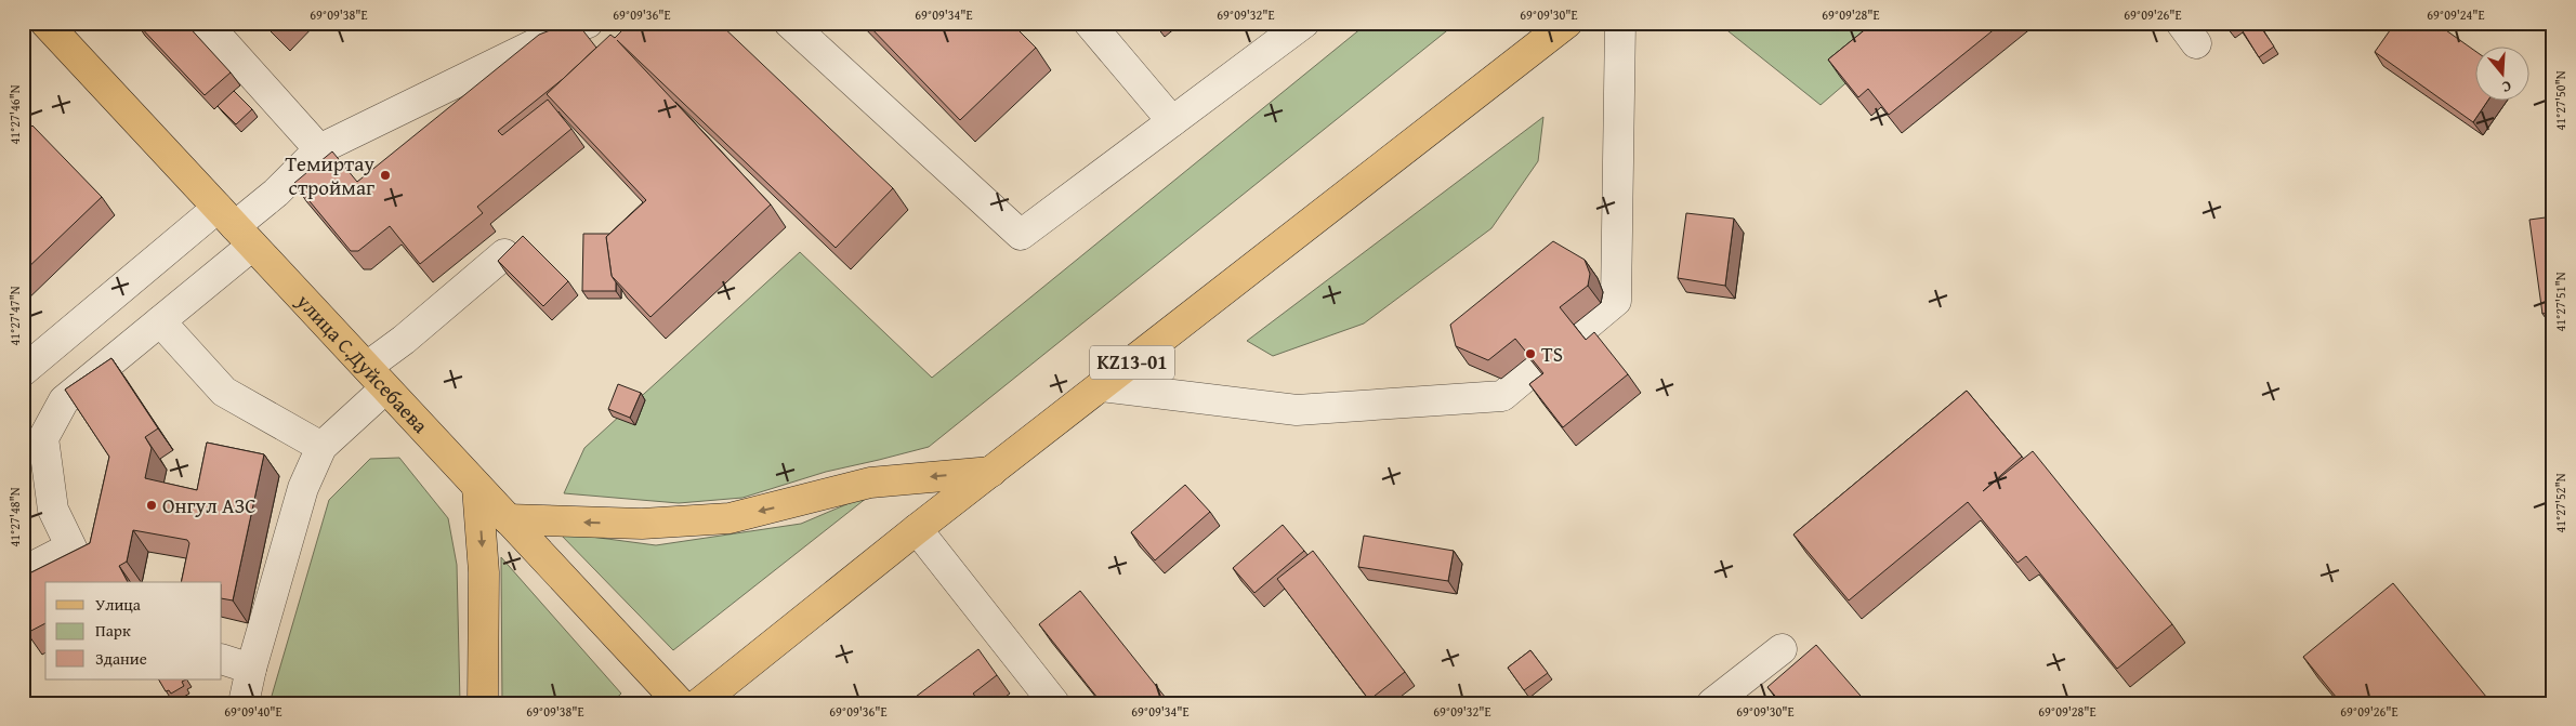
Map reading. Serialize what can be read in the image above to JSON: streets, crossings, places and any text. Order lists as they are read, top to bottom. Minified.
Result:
{"streets":{"main road":["KZ13-01","улица С.Дуйсебаева"]},"places":["Темиртау строймаг","TS","Онгул АЗС"],"legend":["Улица","Парк","Здание"],"north":"bottom","coordinates":["69°09'38\"E","69°09'36\"E","69°09'34\"E","69°09'32\"E","69°09'30\"E","69°09'28\"E","69°09'26\"E","69°09'24\"E","41°27'50\"N","41°27'46\"N","41°27'51\"N","41°27'47\"N","41°27'52\"N","41°27'48\"N","69°09'40\"E"]}
